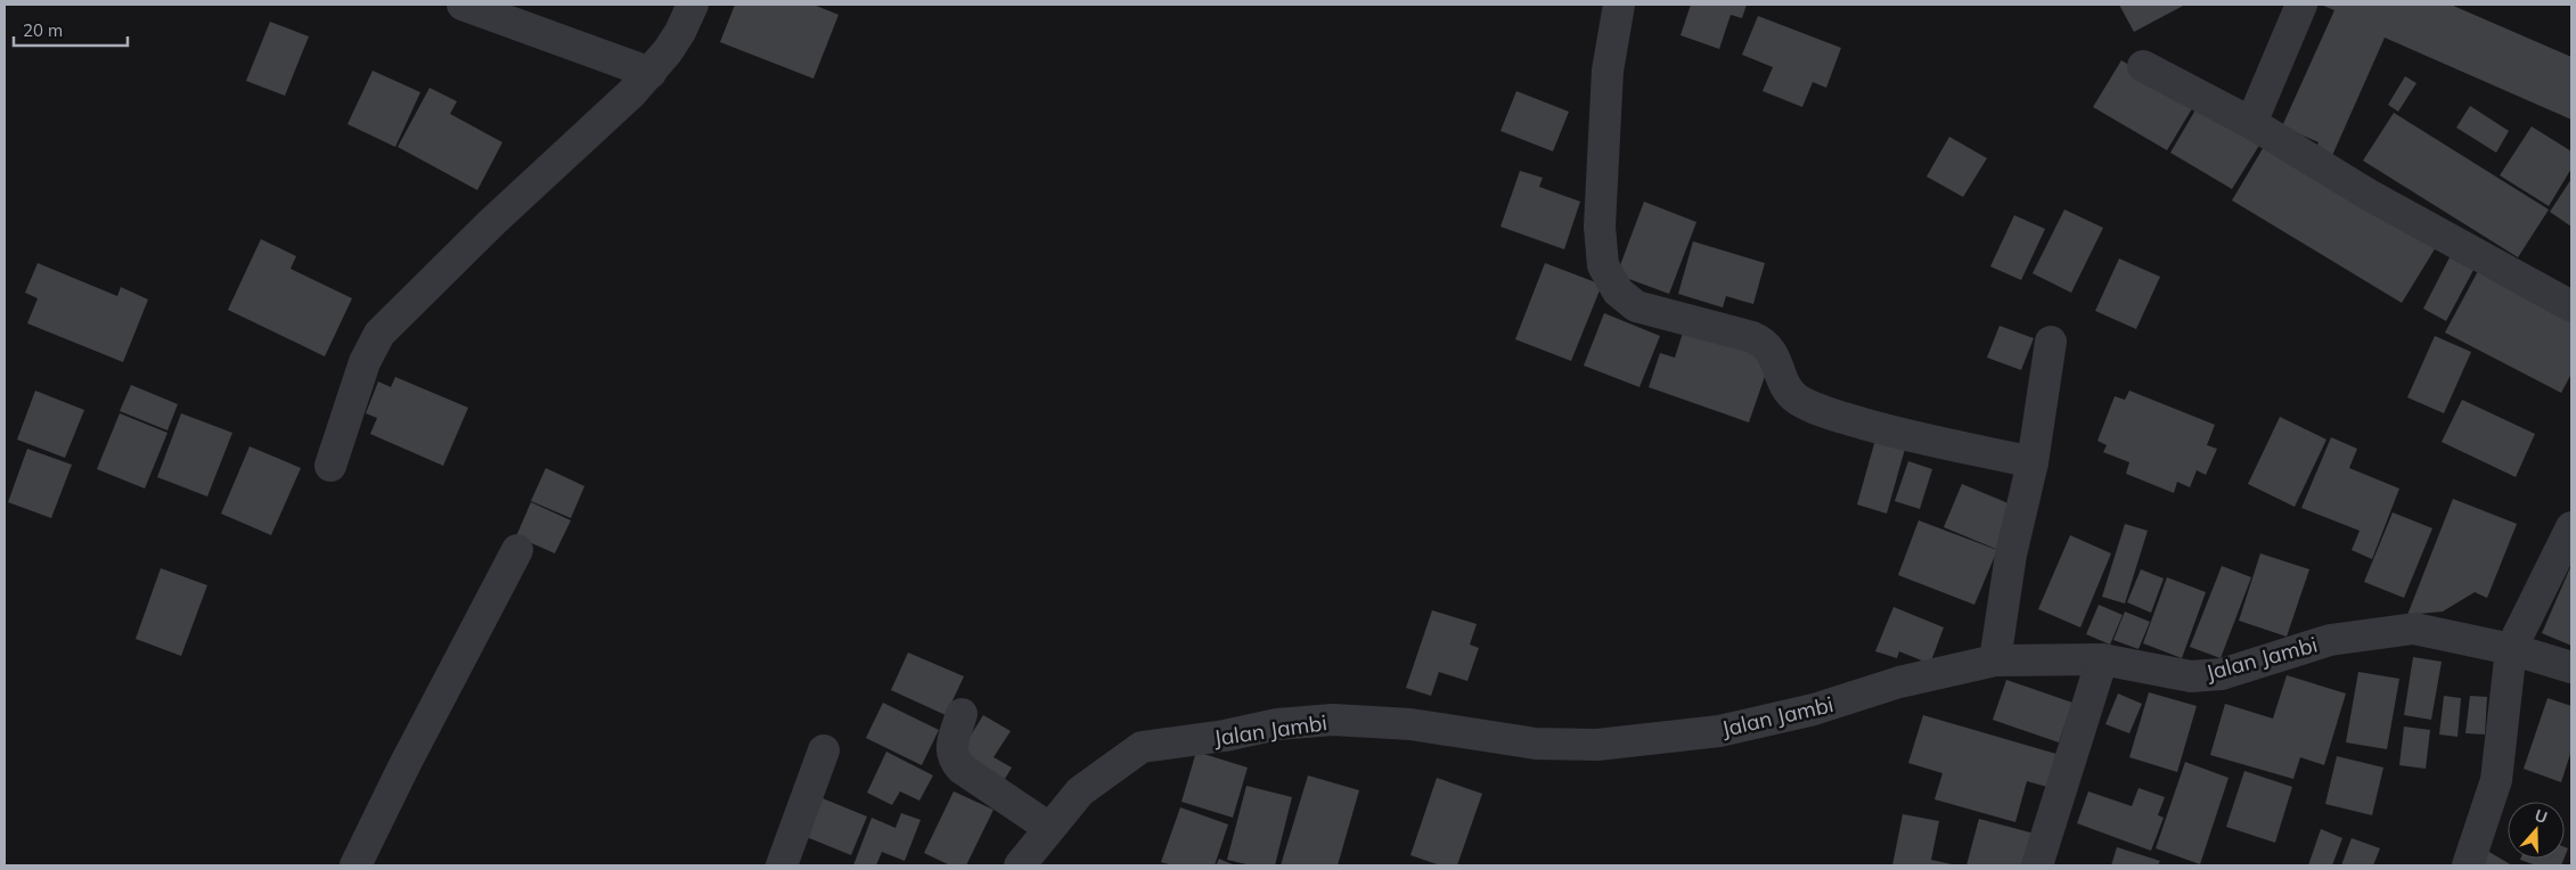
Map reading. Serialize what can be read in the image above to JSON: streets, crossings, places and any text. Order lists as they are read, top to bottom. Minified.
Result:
{"streets":{"street":["Jalan Jambi"]},"scale_bar":"20 m","north":"top"}
